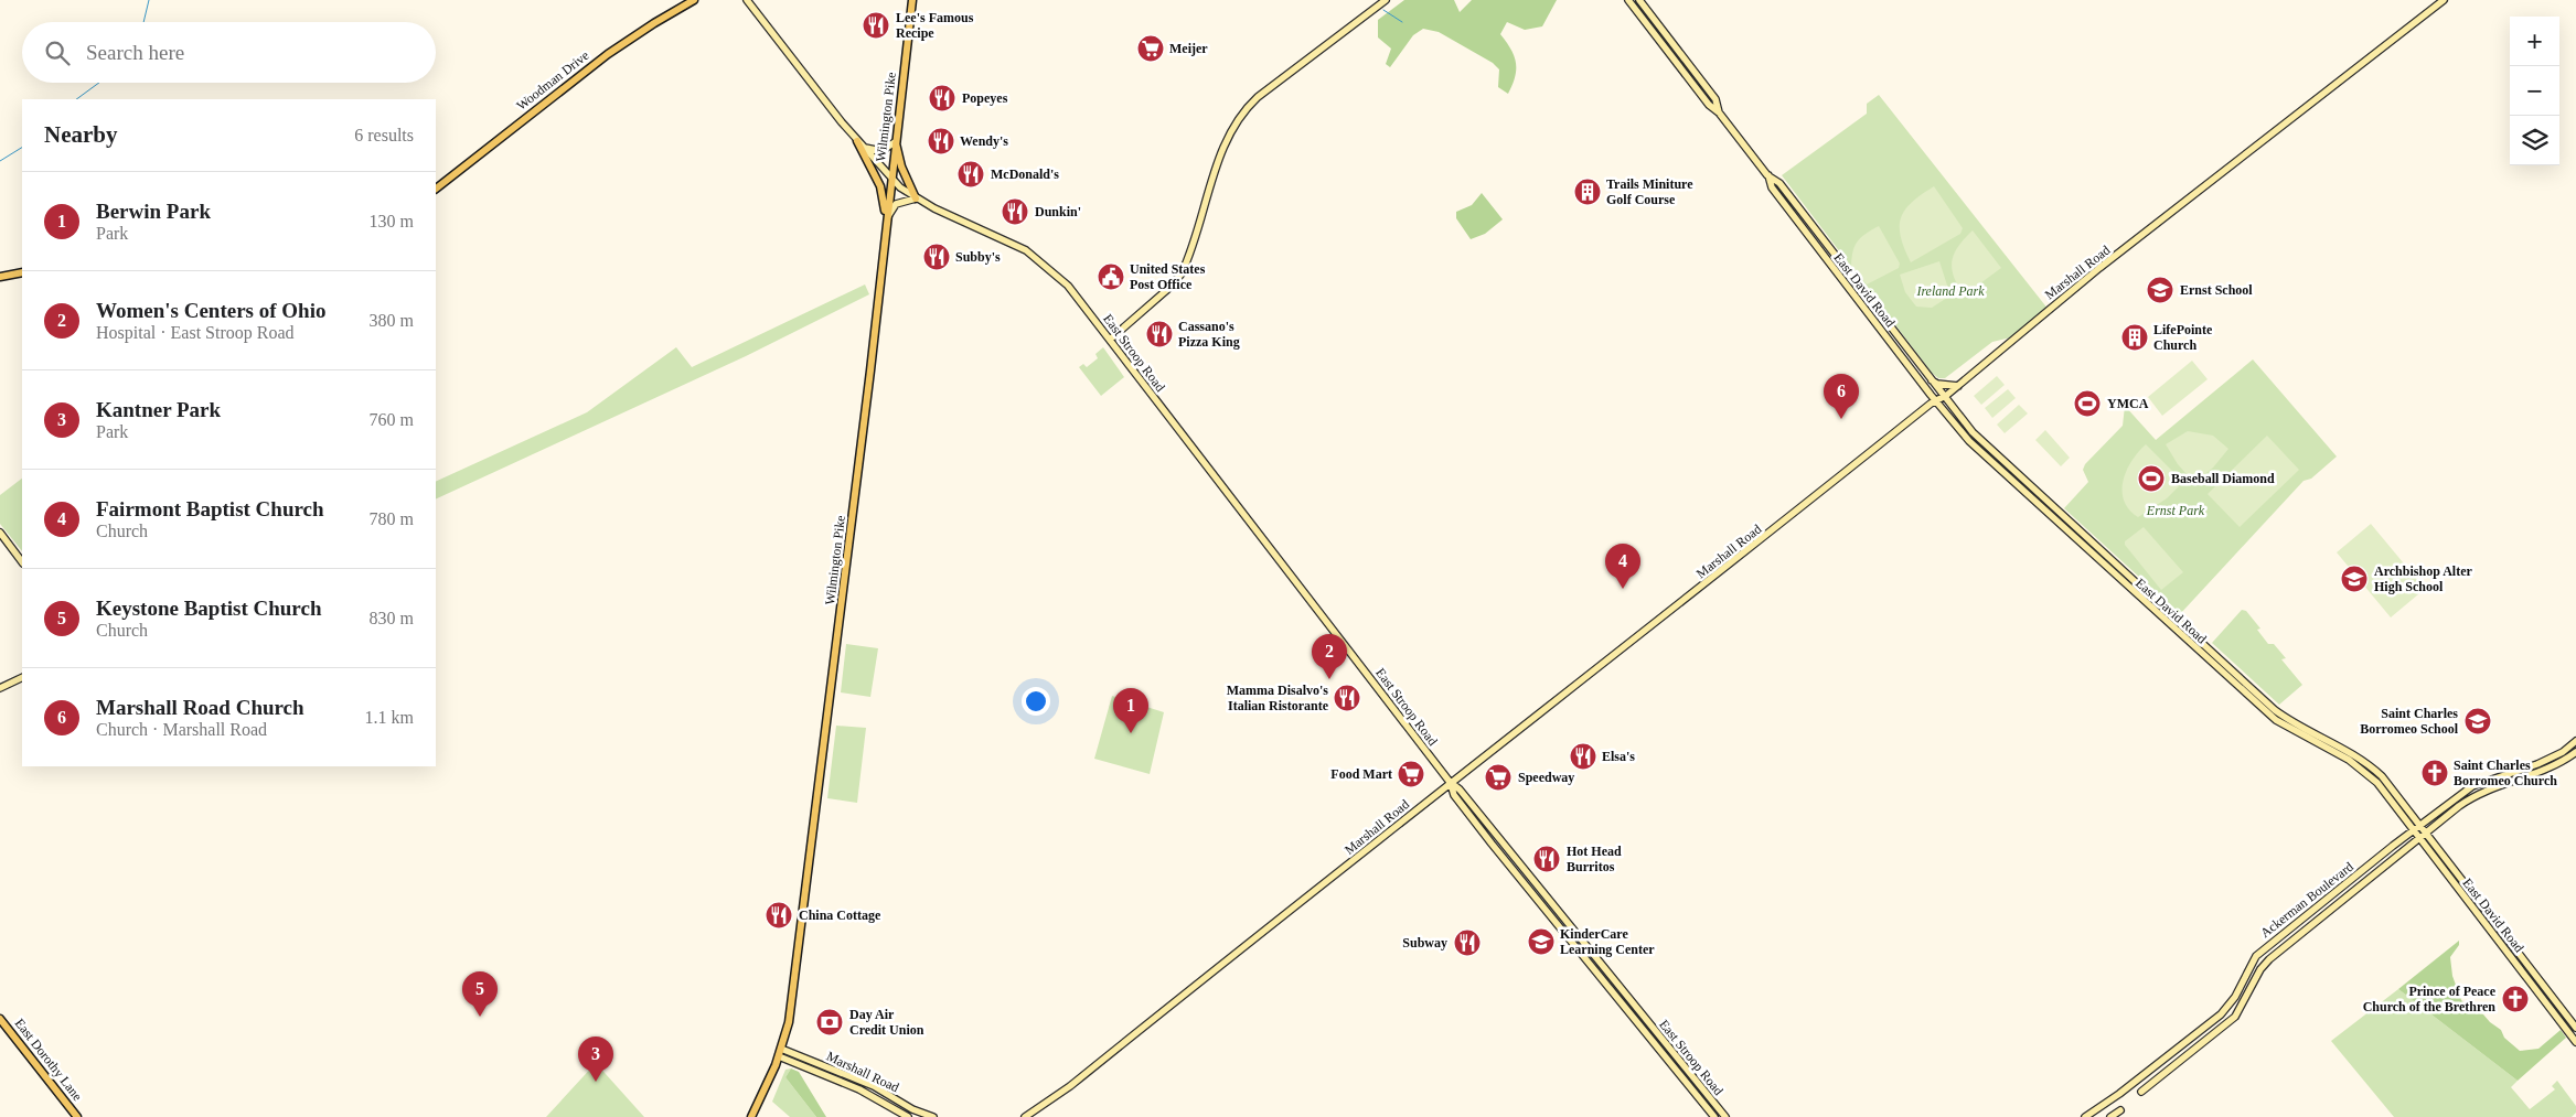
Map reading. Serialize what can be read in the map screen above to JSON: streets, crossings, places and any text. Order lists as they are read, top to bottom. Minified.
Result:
{"streets":{"main road":["Woodman Drive","Wilmington Pike","East Dorothy Lane"],"street":["Marshall Road","East David Road","East Stroop Road","Ackerman Boulevard"]},"crossings":[["Wilmington Pike","Marshall Road"],["Wilmington Pike","East Stroop Road"],["Marshall Road","East David Road"],["Marshall Road","East Stroop Road"],["East David Road","Ackerman Boulevard"]],"parks":["Ireland Park","Ernst Park"],"places":{"restaurant":["Lee's Famous Recipe","Popeyes","Wendy's","McDonald's","Dunkin'","Subby's","Cassano's Pizza King","Mamma Disalvo's Italian Ristorante","Elsa's","Hot Head Burritos","China Cottage","Subway"],"supermarket":["Meijer","Food Mart","Speedway"],"building":["Trails Miniture Golf Course","LifePointe Church"],"public building":["United States Post Office"],"school or university":["Ernst School","Archbishop Alter High School","Saint Charles Borromeo School","KinderCare Learning Center"],"sports":["YMCA","Baseball Diamond"],"church":["Saint Charles Borromeo Church","Prince of Peace Church of the Brethren"],"bank":["Day Air Credit Union"]},"page":{"map_buttons":["+","−"],"search":"Search here","heading":["Nearby","6 results"],"list":[{"mark":"1","name":"Berwin Park","note":"Park","value":"130 m"},{"mark":"2","name":"Women's Centers of Ohio","note":"Hospital · East Stroop Road","value":"380 m"},{"mark":"3","name":"Kantner Park","note":"Park","value":"760 m"},{"mark":"4","name":"Fairmont Baptist Church","note":"Church","value":"780 m"},{"mark":"5","name":"Keystone Baptist Church","note":"Church","value":"830 m"},{"mark":"6","name":"Marshall Road Church","note":"Church · Marshall Road","value":"1.1 km"}],"pins":["6","4","2","1","5","3"]}}
